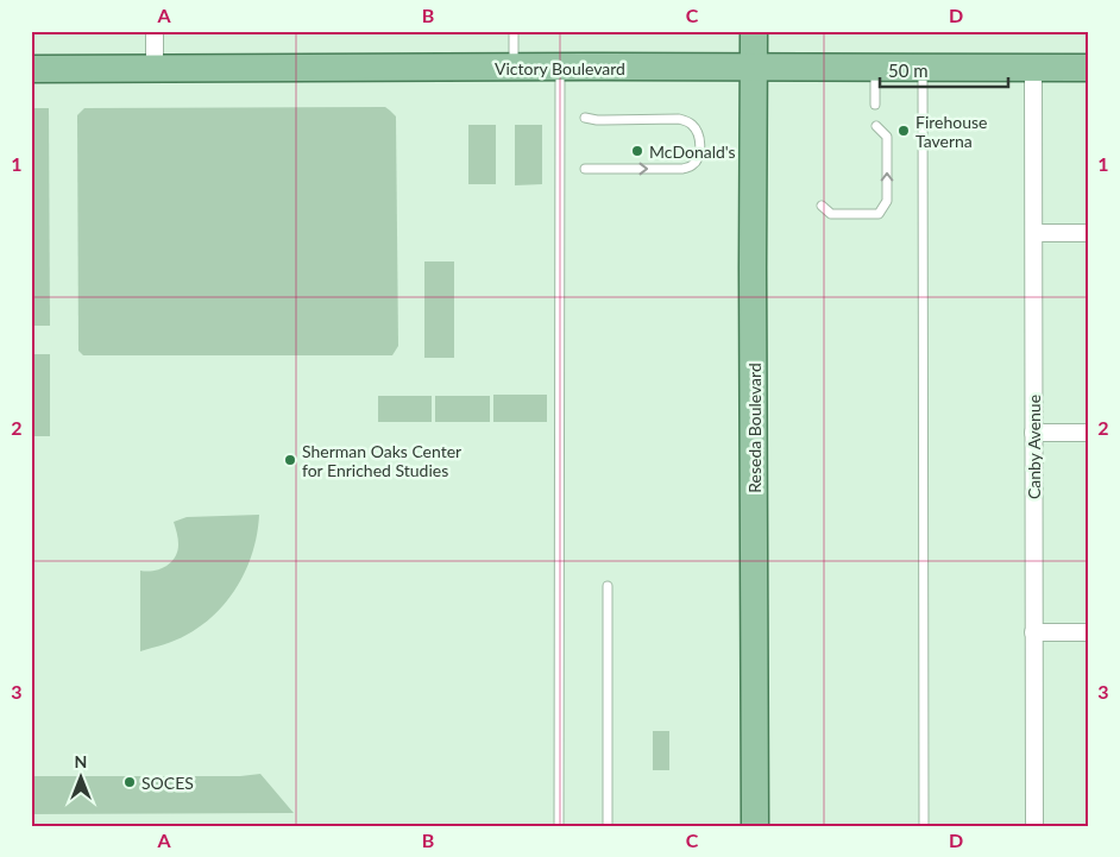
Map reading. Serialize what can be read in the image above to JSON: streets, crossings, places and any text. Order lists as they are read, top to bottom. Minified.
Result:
{"streets":{"main road":["Victory Boulevard","Reseda Boulevard"],"street":["Canby Avenue"]},"crossings":[["Victory Boulevard","Reseda Boulevard"],["Victory Boulevard","Canby Avenue"]],"places":["Firehouse Taverna","McDonald's","Sherman Oaks Center for Enriched Studies","SOCES"],"scale_bar":"50 m","north":"top","grid":{"columns":["A","B","C","D"],"rows":["1","2","3"]}}
